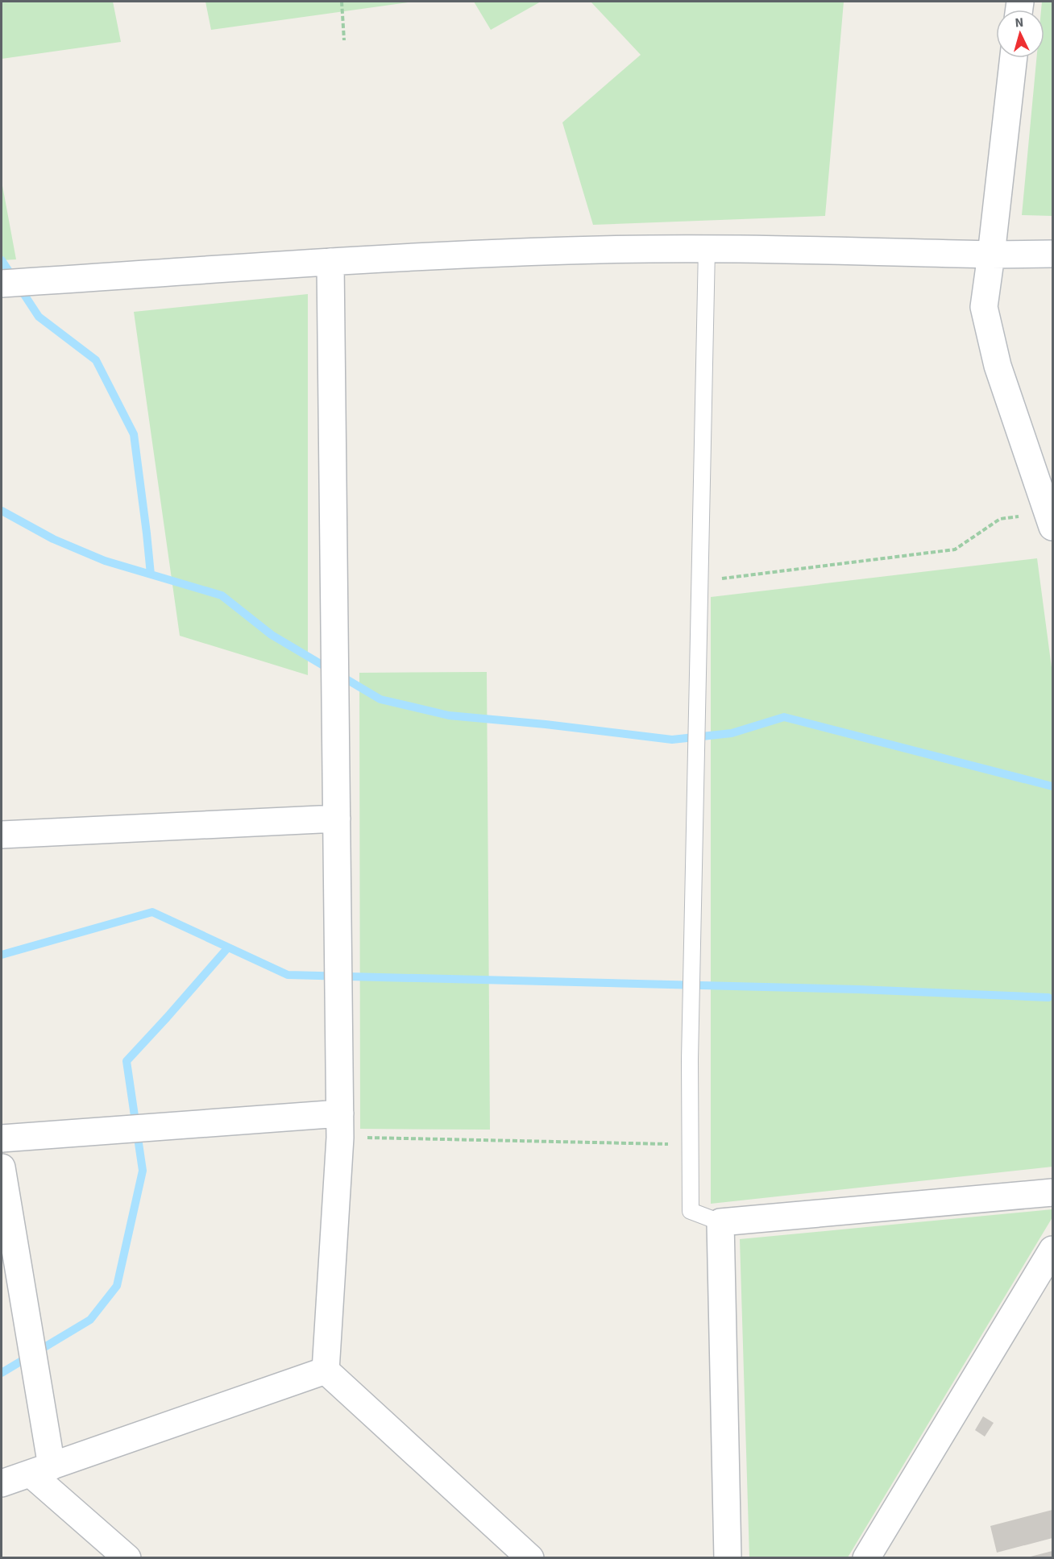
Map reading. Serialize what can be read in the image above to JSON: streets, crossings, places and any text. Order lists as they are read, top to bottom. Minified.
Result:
{"north":"top"}
